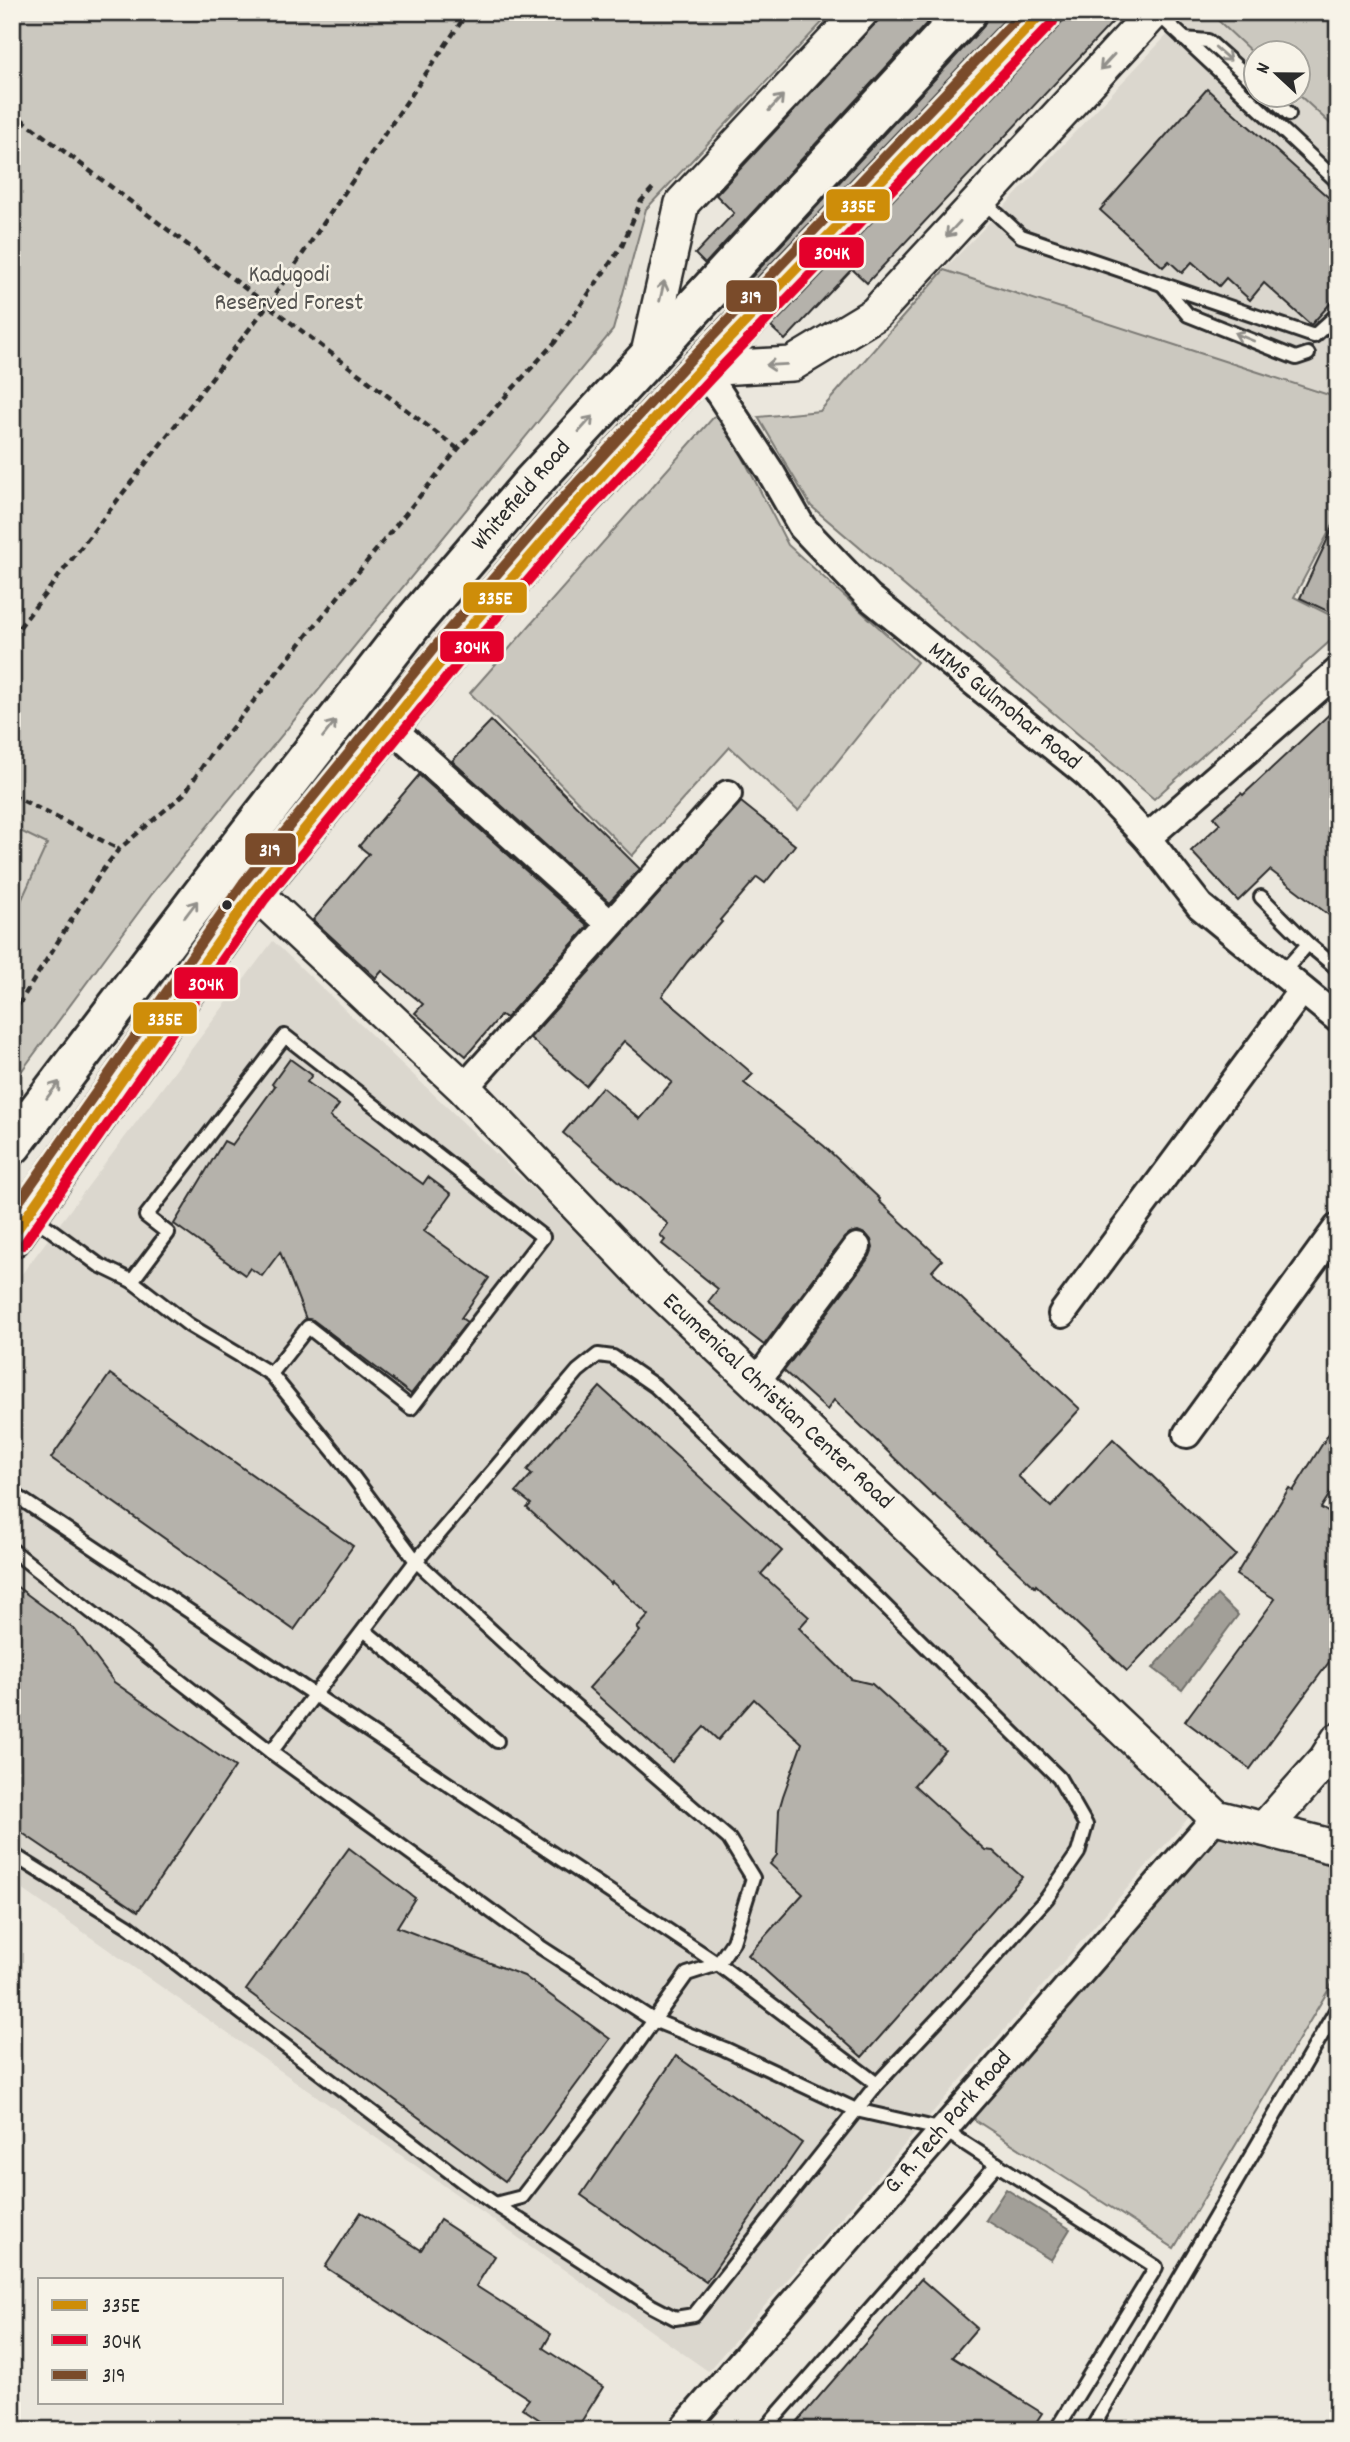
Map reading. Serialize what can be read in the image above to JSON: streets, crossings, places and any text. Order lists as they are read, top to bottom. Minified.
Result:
{"streets":{"main road":["Whitefield Road"],"street":["MIMS Gulmohar Road","Ecumenical Christian Center Road","G. R. Tech Park Road"]},"crossings":[["Whitefield Road","MIMS Gulmohar Road"],["Whitefield Road","Ecumenical Christian Center Road"],["Ecumenical Christian Center Road","G. R. Tech Park Road"]],"parks":["Kadugodi Reserved Forest"],"lines":["transit line 335E","transit line 319","transit line 304K"],"legend":["335E","304K","319"],"north":"left"}
